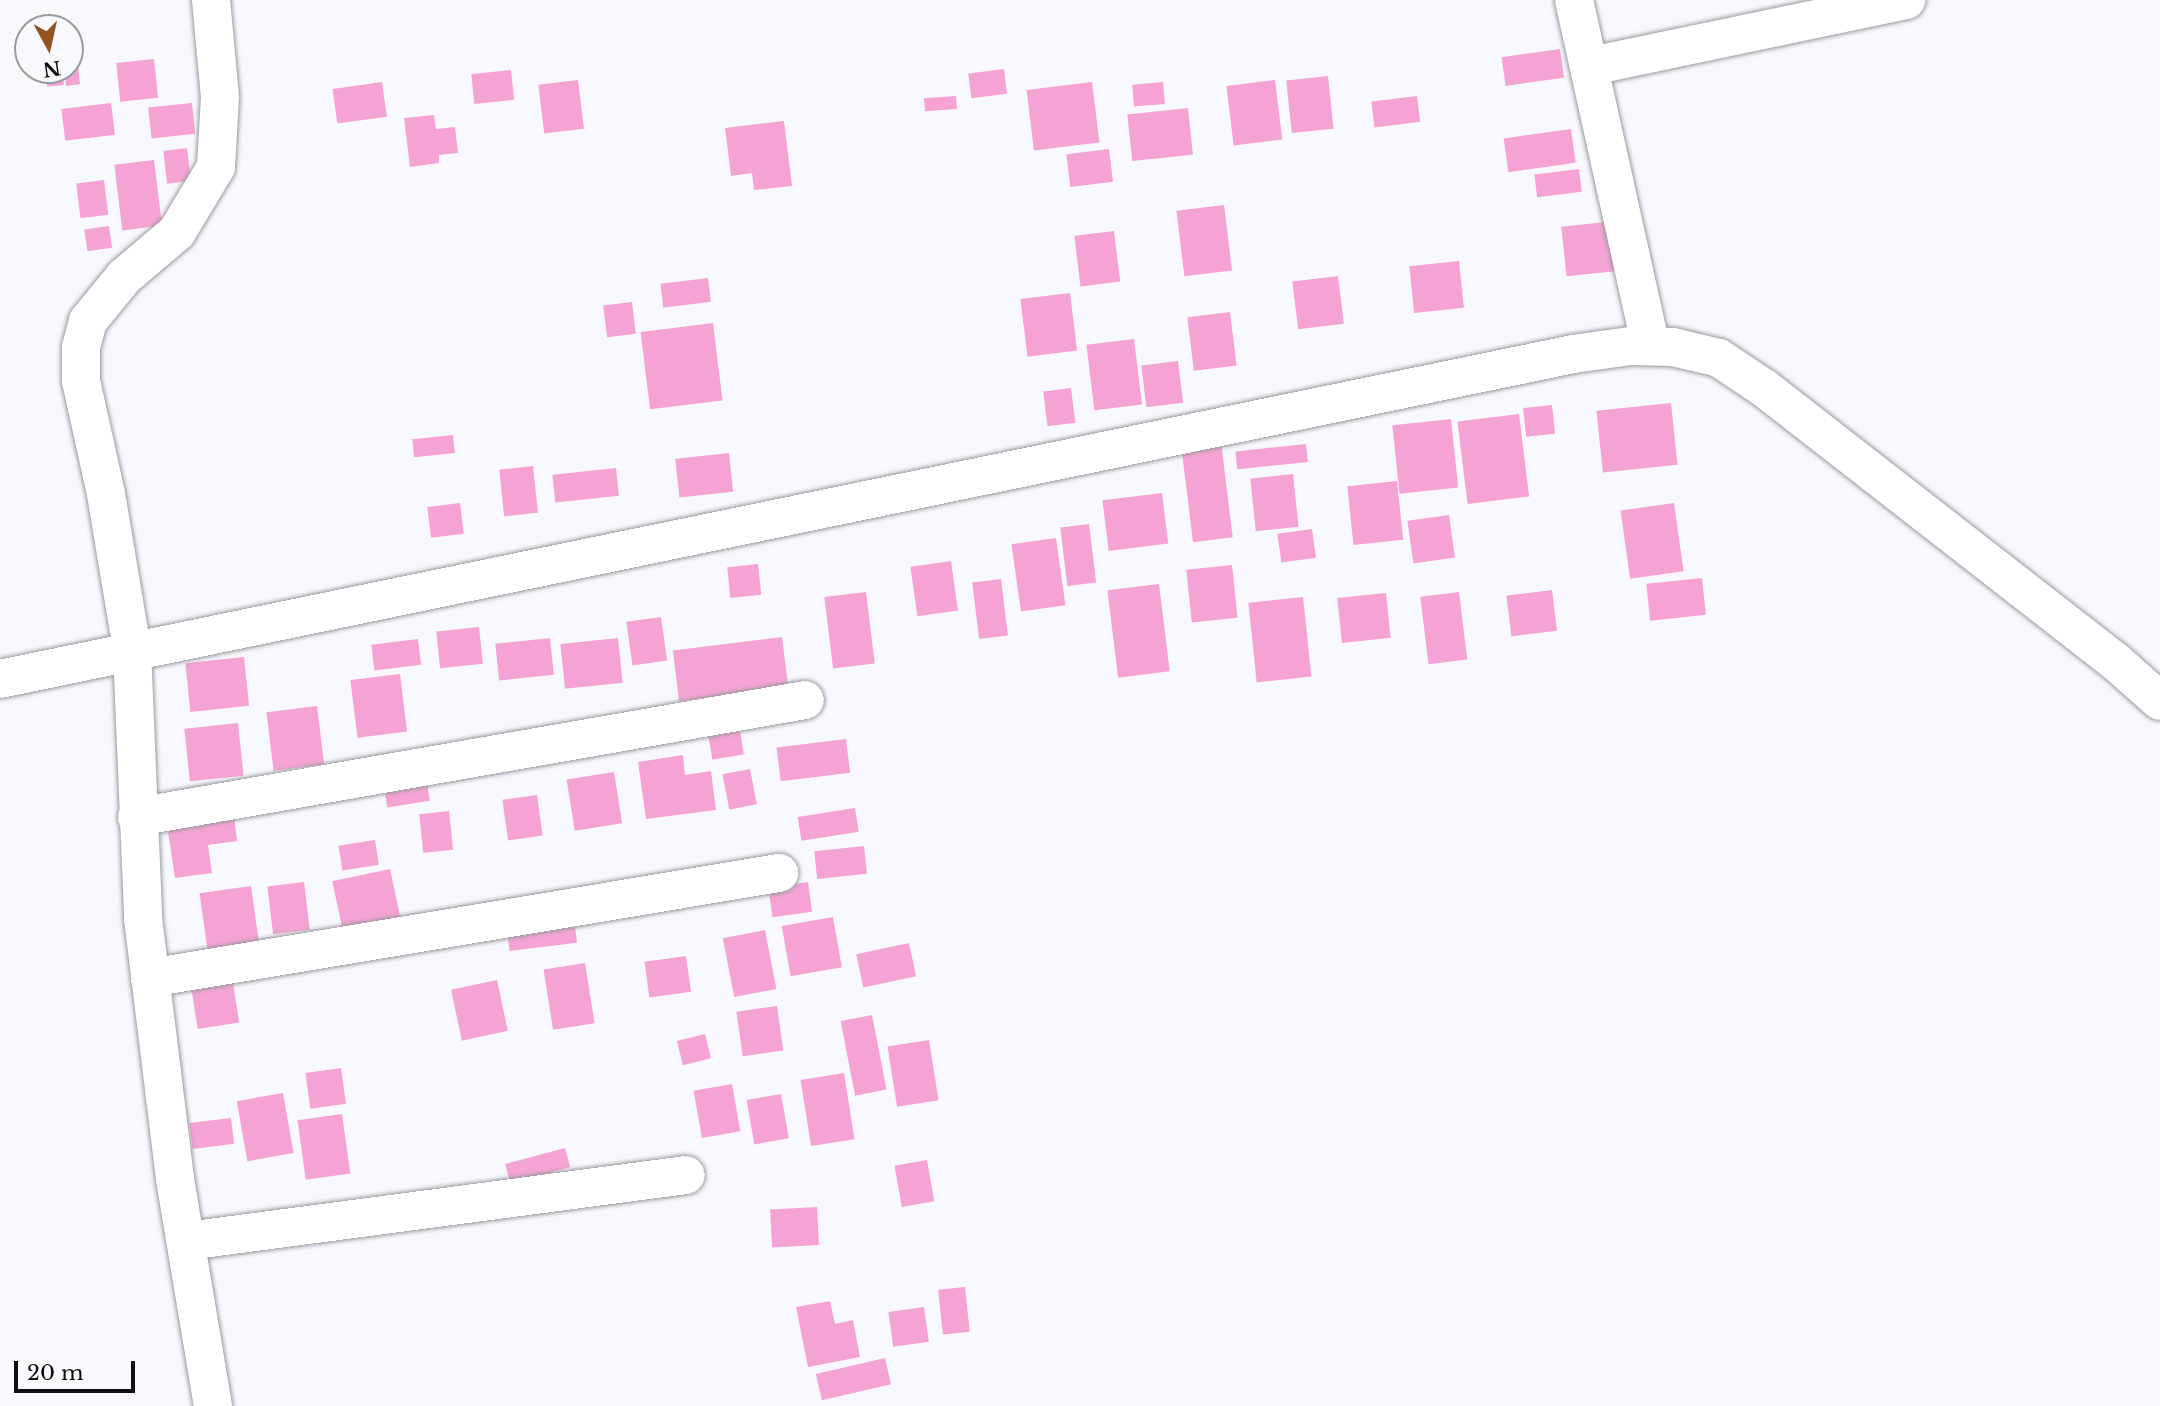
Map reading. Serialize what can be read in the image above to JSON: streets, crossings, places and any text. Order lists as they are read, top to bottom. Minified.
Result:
{"scale_bar":"20 m","north":"bottom"}
